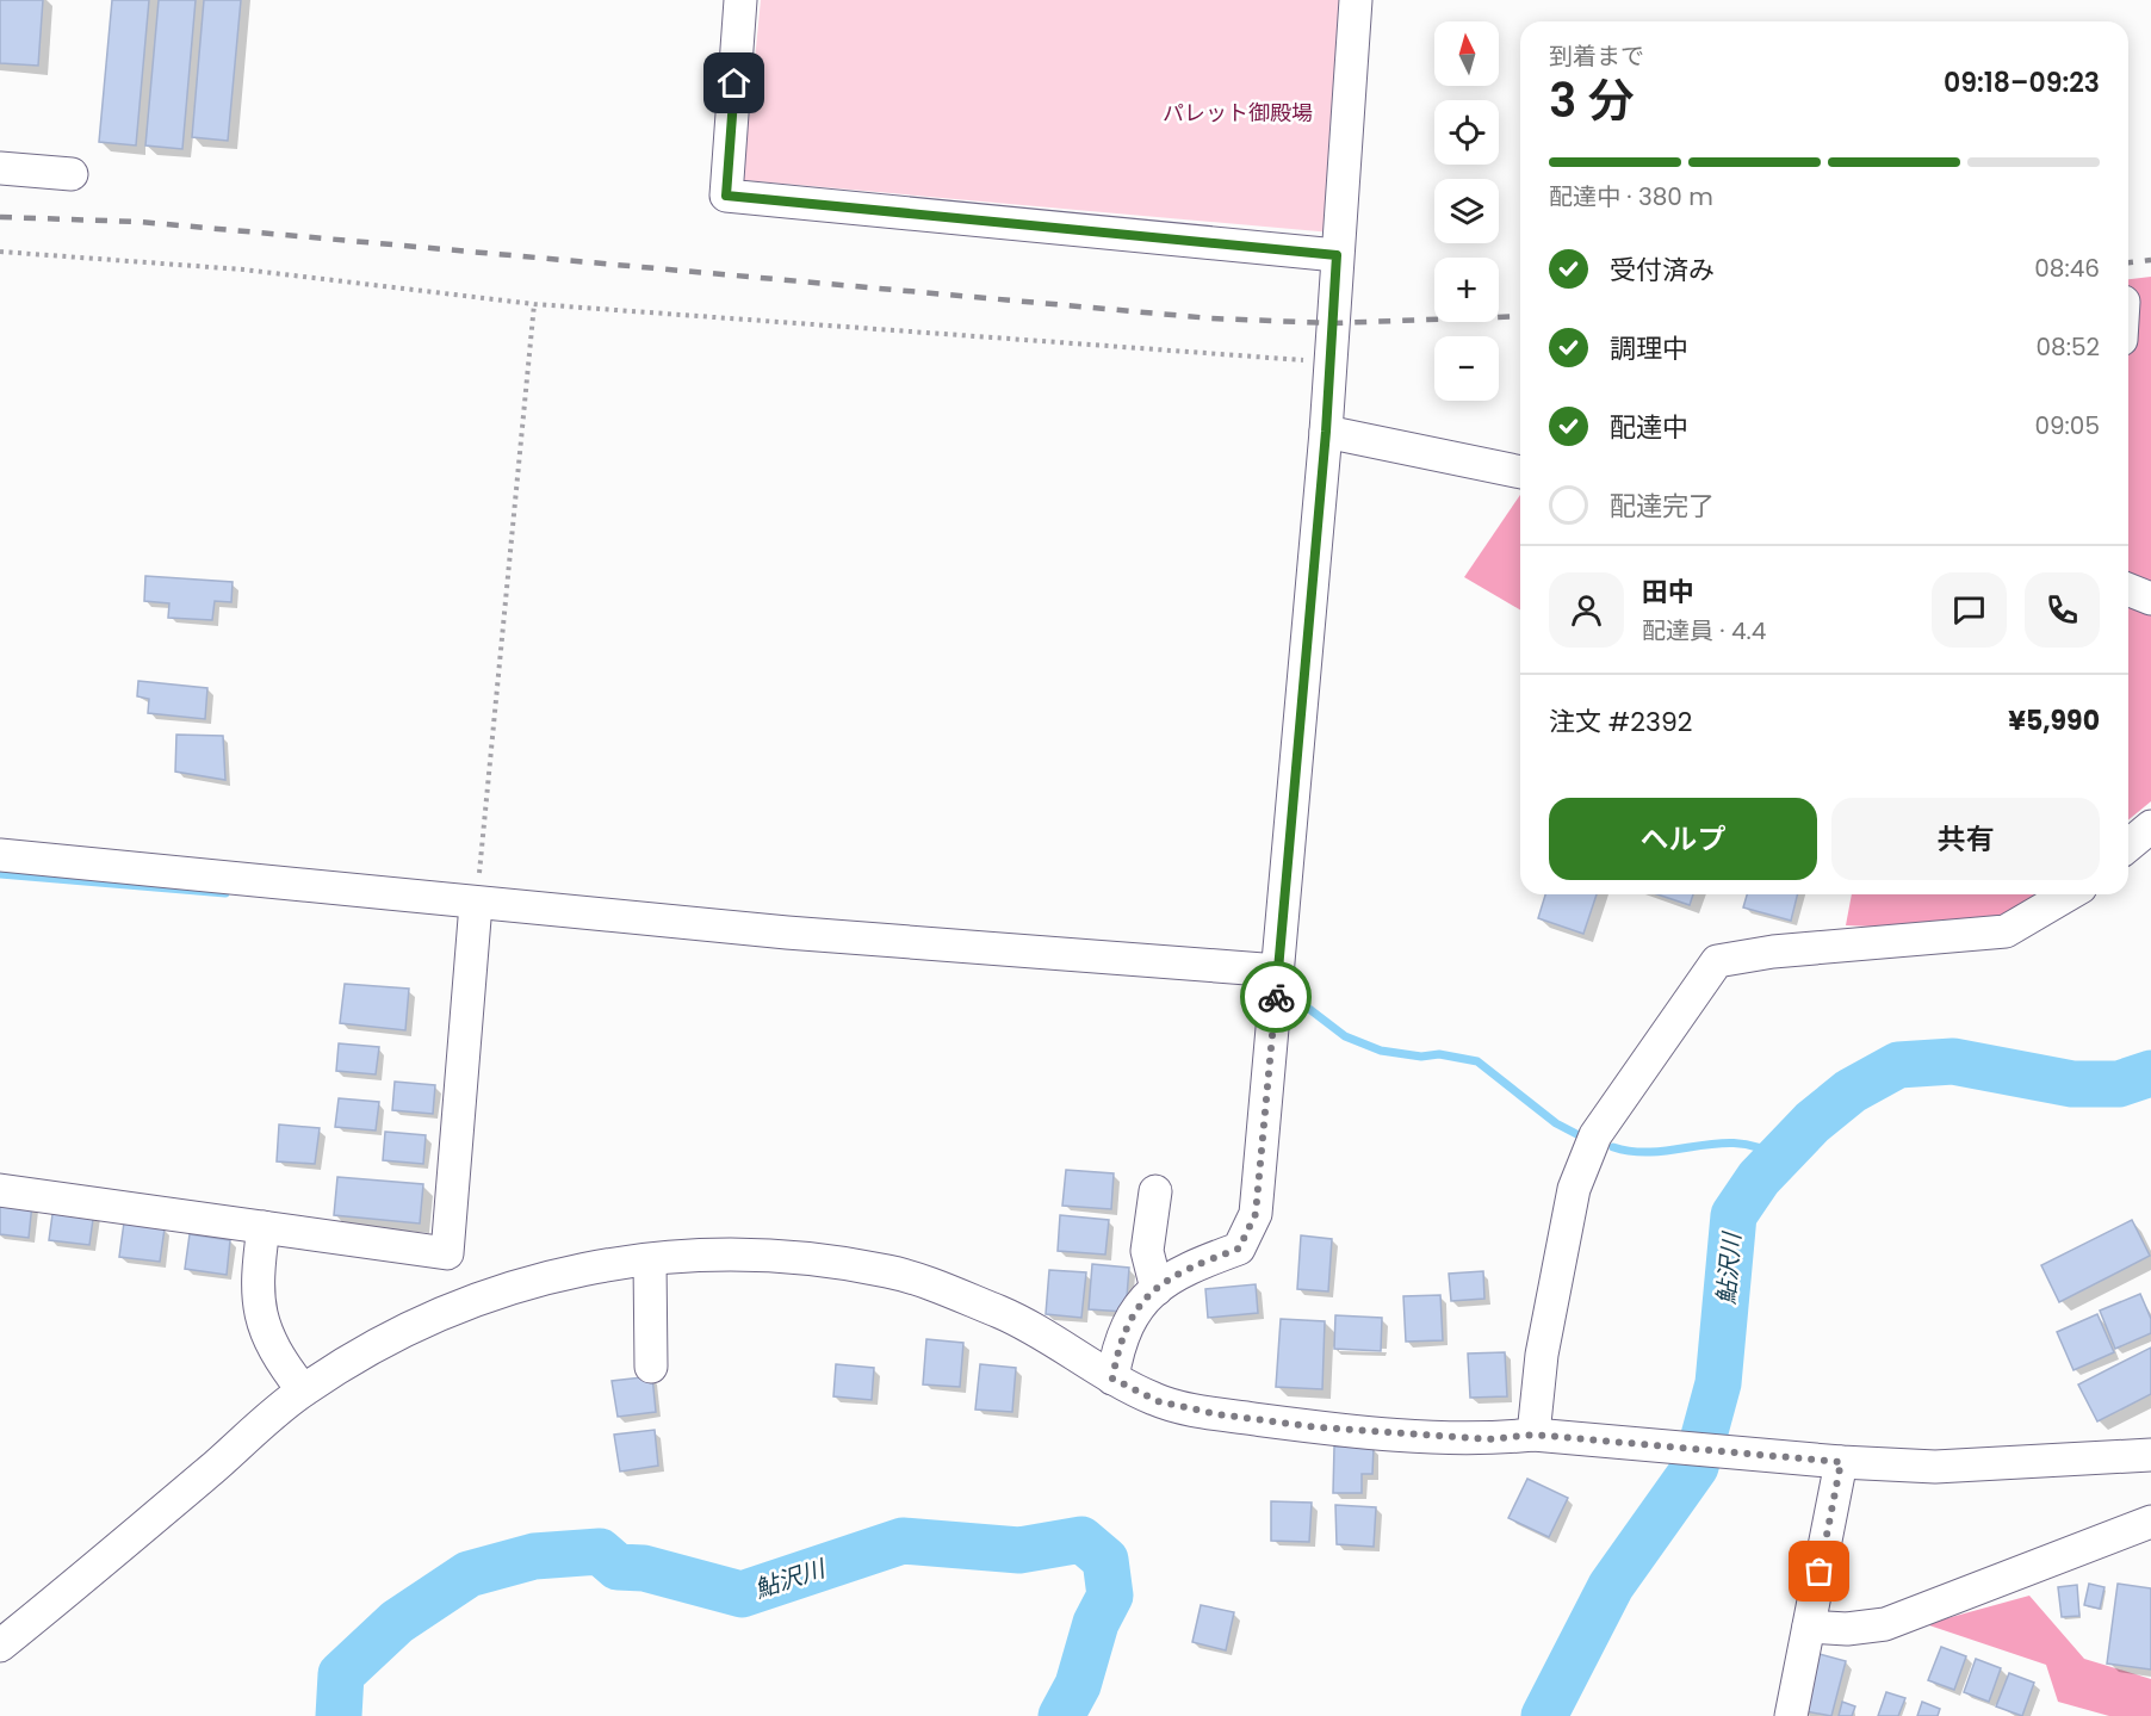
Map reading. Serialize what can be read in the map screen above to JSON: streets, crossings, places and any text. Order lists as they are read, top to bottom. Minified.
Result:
{"water":["鮎沢川"],"parks":["パレット御殿場"],"north":"top","page":{"map_buttons":["+","−"],"heading":["3 分","到着まで","09:18–09:23"],"panel":["田中","配達員 · 4.4","注文 #2392","¥5,990"],"bar":"配達中 · 380 m","list":[["受付済み","08:46"],["調理中","08:52"],["配達中","09:05"],"配達完了"],"buttons":["ヘルプ","共有"]}}
